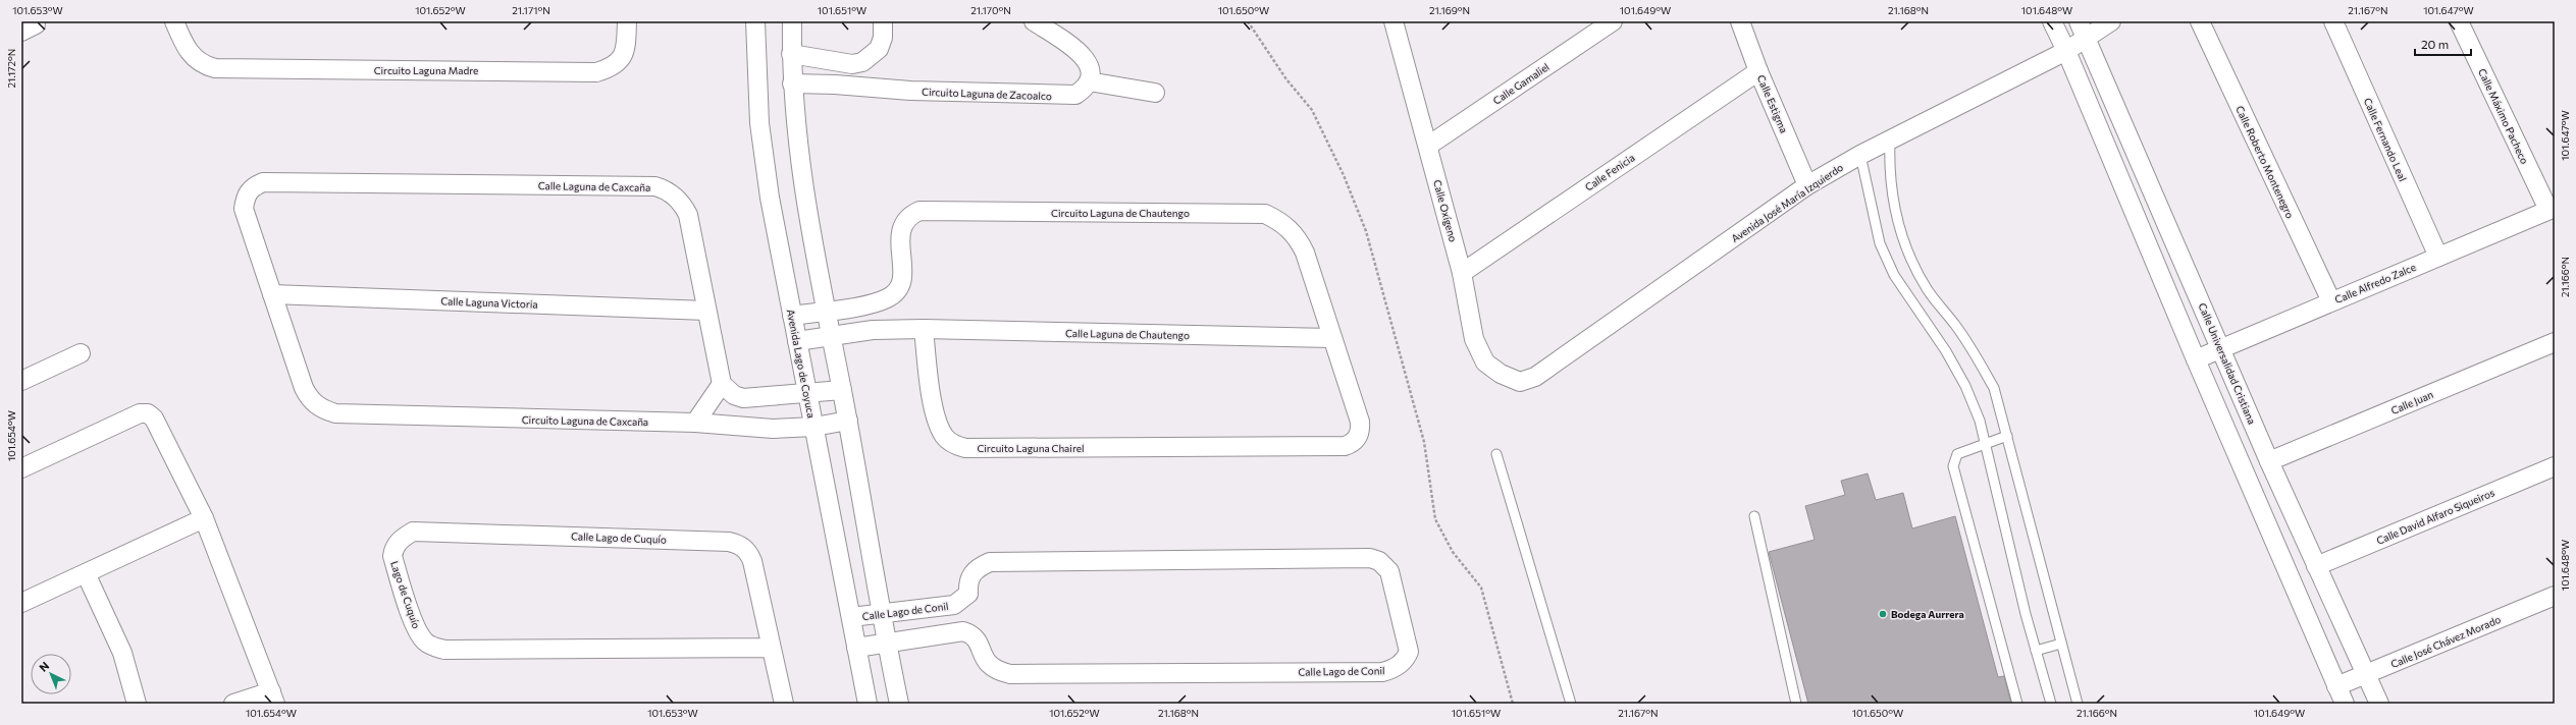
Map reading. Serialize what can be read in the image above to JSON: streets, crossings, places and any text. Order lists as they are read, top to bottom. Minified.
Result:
{"streets":{"street":["Circuito Laguna Madre","Calle Gamaliel","Circuito Laguna de Zacoalco","Calle Estigma","Calle Máximo Pacheco","Calle Fernando Leal","Calle Roberto Montenegro","Calle Fenicia","Calle Laguna de Caxcaña","Avenida José María Izquierdo","Calle Oxígeno","Circuito Laguna de Chautengo","Calle Alfredo Zalce","Calle Laguna Victoria","Calle Laguna de Chautengo","Avenida Lago de Coyuca","Calle Universalidad Cristiana","Calle Juan","Circuito Laguna de Caxcaña","Circuito Laguna Chairel","Calle David Alfaro Siqueiros","Calle Lago de Cuquío","Lago de Cuquío","Calle Lago de Conil","Calle José Chávez Morado"]},"crossings":[["Calle Gamaliel","Calle Oxígeno"],["Calle Estigma","Calle Fenicia"],["Calle Estigma","Avenida José María Izquierdo"],["Calle Máximo Pacheco","Calle Alfredo Zalce"],["Calle Fernando Leal","Calle Alfredo Zalce"],["Calle Roberto Montenegro","Calle Alfredo Zalce"],["Calle Fenicia","Calle Oxígeno"],["Calle Laguna de Caxcaña","Calle Laguna Victoria"],["Calle Laguna de Caxcaña","Circuito Laguna de Caxcaña"],["Avenida José María Izquierdo","Calle Oxígeno"],["Avenida José María Izquierdo","Calle Universalidad Cristiana"],["Circuito Laguna de Chautengo","Calle Laguna de Chautengo"],["Circuito Laguna de Chautengo","Avenida Lago de Coyuca"],["Circuito Laguna de Chautengo","Circuito Laguna Chairel"],["Calle Alfredo Zalce","Calle Universalidad Cristiana"],["Calle Laguna Victoria","Circuito Laguna de Caxcaña"],["Calle Laguna de Chautengo","Circuito Laguna Chairel"],["Avenida Lago de Coyuca","Circuito Laguna de Caxcaña"],["Avenida Lago de Coyuca","Calle Lago de Conil"],["Calle Universalidad Cristiana","Calle Juan"],["Calle Universalidad Cristiana","Calle David Alfaro Siqueiros"],["Calle Universalidad Cristiana","Calle José Chávez Morado"],["Calle Lago de Cuquío","Lago de Cuquío"]],"places":["Bodega Aurrera"],"scale_bar":"20 m","north":"top left","coordinates":["101.653°W","101.652°W","21.171°N","101.651°W","21.170°N","101.650°W","21.169°N","101.649°W","21.168°N","101.648°W","21.167°N","101.647°W","21.172°N","21.166°N","101.654°W"]}
